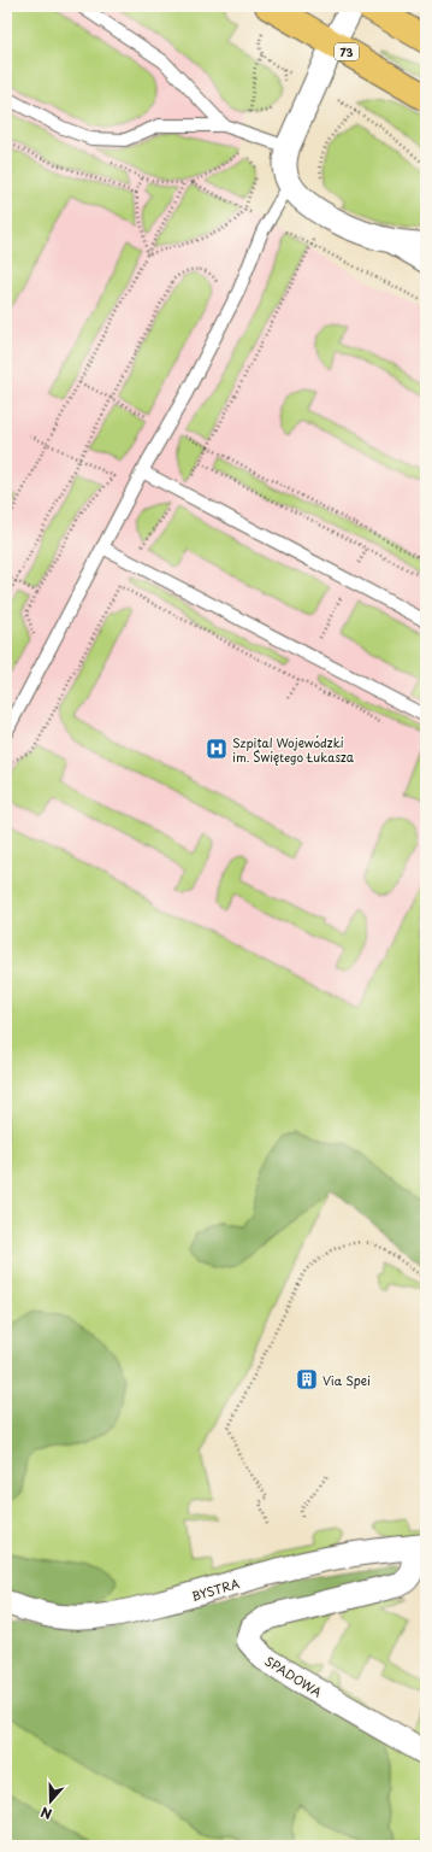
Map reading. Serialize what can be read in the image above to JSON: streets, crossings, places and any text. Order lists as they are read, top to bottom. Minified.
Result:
{"streets":{"main road":["73"],"street":["BYSTRA","SPADOWA"]},"crossings":[["BYSTRA","SPADOWA"]],"places":{"hospital":["Szpital Wojewódzki im. Świętego Łukasza"],"building":["Via Spei"]},"north":"bottom"}
